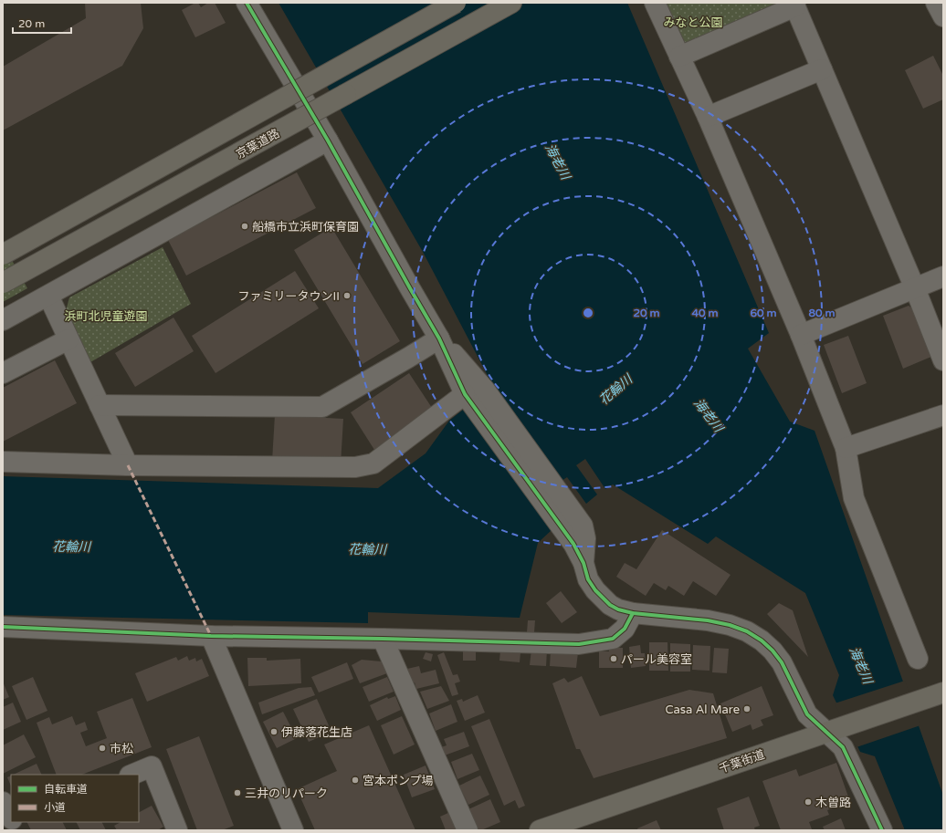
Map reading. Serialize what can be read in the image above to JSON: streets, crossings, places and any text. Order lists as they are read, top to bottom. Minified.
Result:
{"streets":{"highway":["京葉道路","千葉街道"]},"water":["海老川","花輪川"],"parks":["みなと公園","浜町北児童遊園"],"places":["船橋市立浜町保育園","ファミリータウンII","パール美容室","Casa Al Mare","伊藤落花生店","市松","宮本ポンプ場","三井のリパーク","木曽路"],"legend":["自転車道","小道"],"scale_bar":"20 m","rings":["20 m","40 m","60 m","80 m"]}
